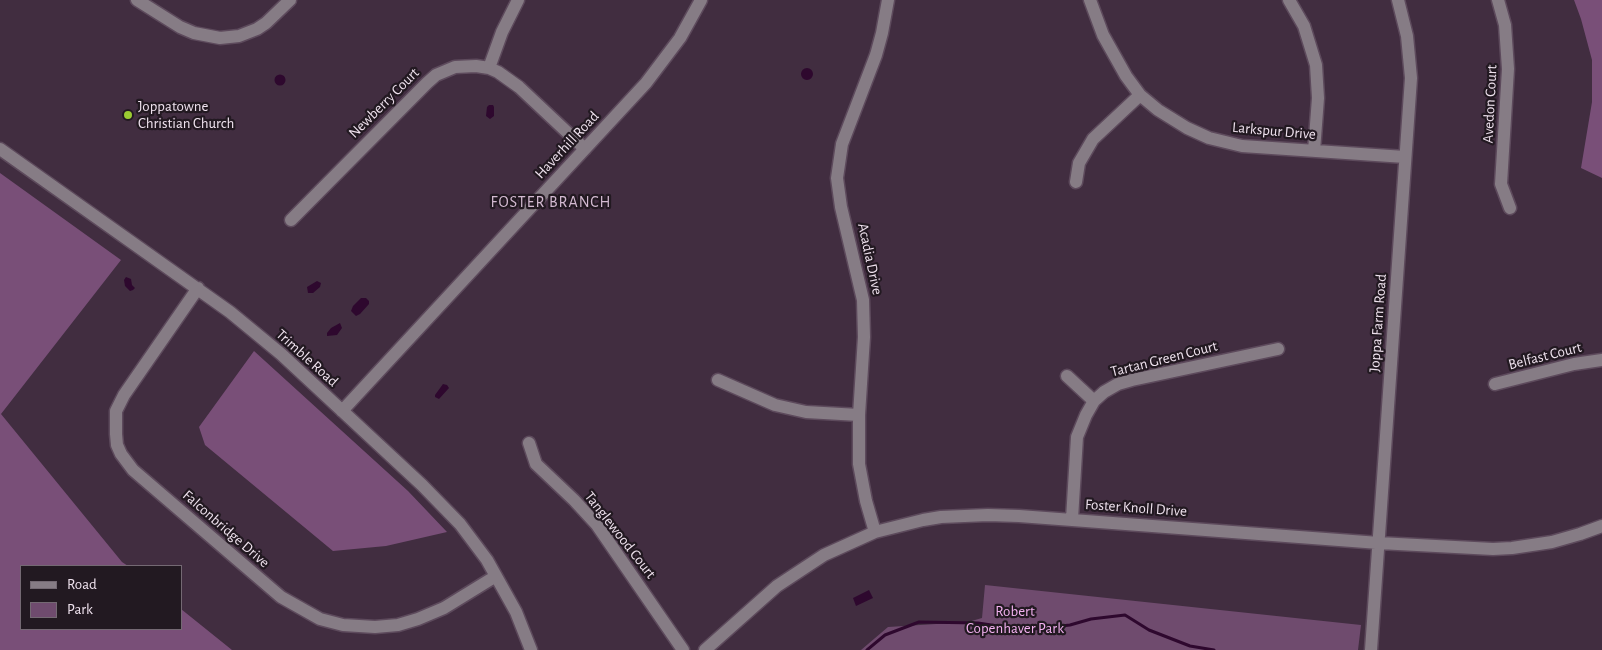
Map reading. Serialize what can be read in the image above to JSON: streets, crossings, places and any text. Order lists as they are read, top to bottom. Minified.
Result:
{"streets":{"street":["Newberry Court","Avedon Court","Larkspur Drive","Haverhill Road","Acadia Drive","Joppa Farm Road","Belfast Court","Trimble Road","Tartan Green Court","Foster Knoll Drive","Falconbridge Drive","Tanglewood Court"]},"crossings":[["Newberry Court","Haverhill Road"],["Larkspur Drive","Joppa Farm Road"],["Haverhill Road","Trimble Road"],["Acadia Drive","Foster Knoll Drive"],["Joppa Farm Road","Foster Knoll Drive"],["Trimble Road","Falconbridge Drive"],["Tartan Green Court","Foster Knoll Drive"]],"districts":["FOSTER BRANCH"],"parks":["Robert Copenhaver Park"],"places":["Joppatowne Christian Church"],"legend":["Road","Park"]}
